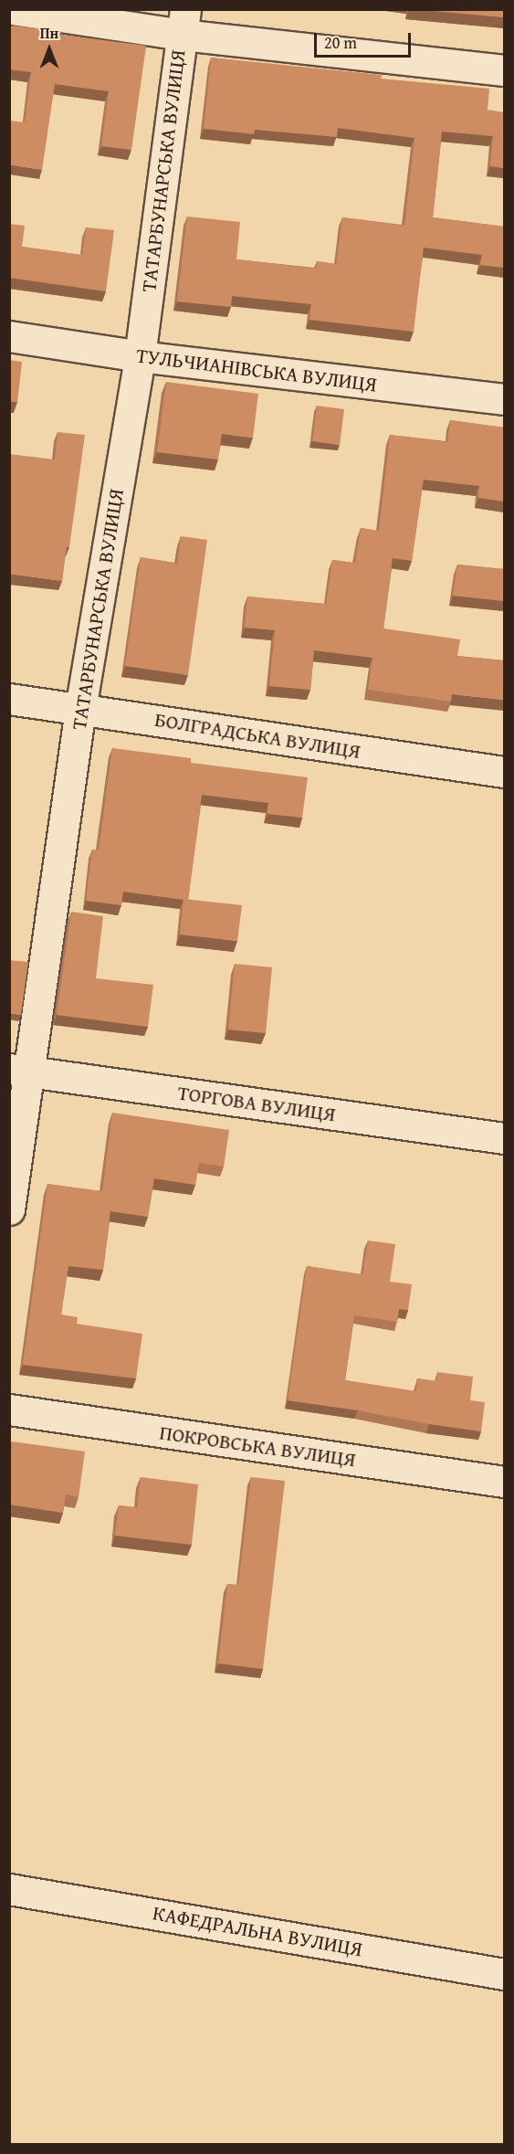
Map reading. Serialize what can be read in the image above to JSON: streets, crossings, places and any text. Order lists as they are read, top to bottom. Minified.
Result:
{"streets":{"street":["ТАТАРБУНАРСЬКА ВУЛИЦЯ","ТУЛЬЧИАНІВСЬКА ВУЛИЦЯ","БОЛГРАДСЬКА ВУЛИЦЯ","ТОРГОВА ВУЛИЦЯ","ПОКРОВСЬКА ВУЛИЦЯ","КАФЕДРАЛЬНА ВУЛИЦЯ"]},"crossings":[["ТАТАРБУНАРСЬКА ВУЛИЦЯ","ТУЛЬЧИАНІВСЬКА ВУЛИЦЯ"],["ТАТАРБУНАРСЬКА ВУЛИЦЯ","БОЛГРАДСЬКА ВУЛИЦЯ"],["ТАТАРБУНАРСЬКА ВУЛИЦЯ","ТОРГОВА ВУЛИЦЯ"]],"scale_bar":"20 m","north":"top"}
